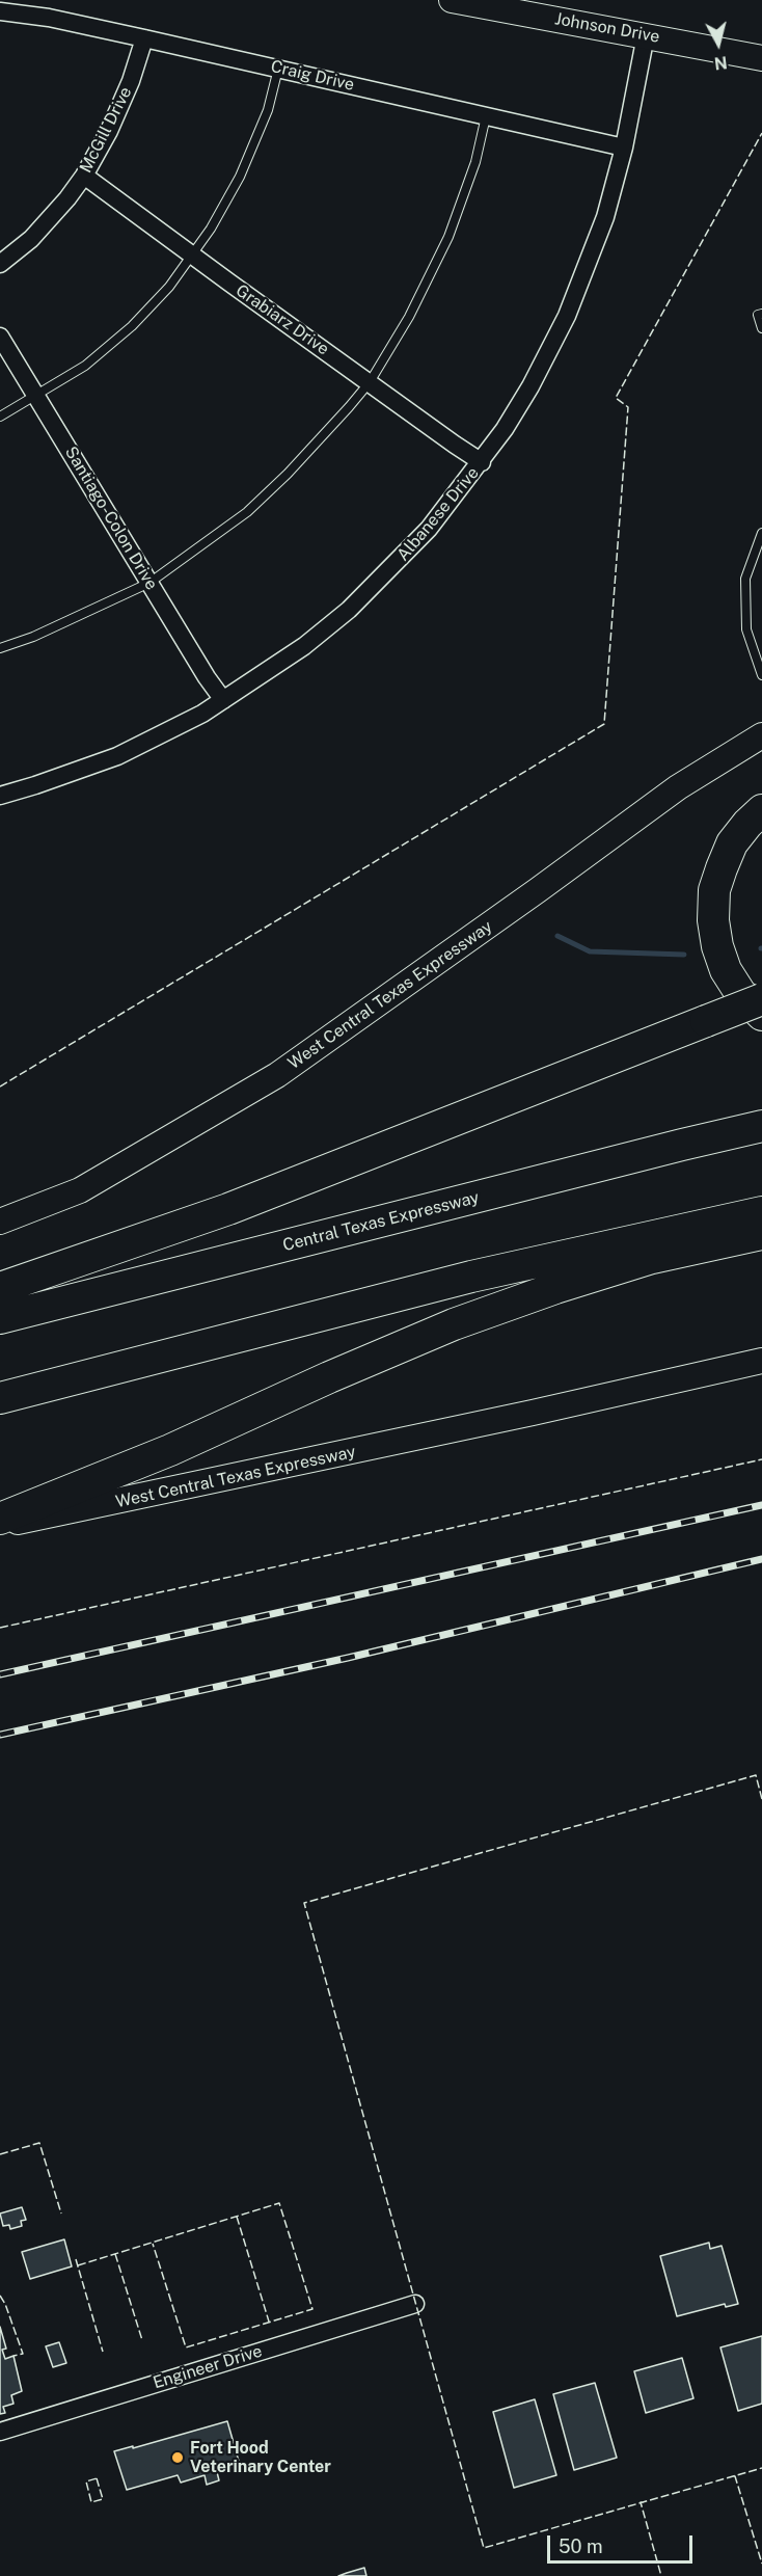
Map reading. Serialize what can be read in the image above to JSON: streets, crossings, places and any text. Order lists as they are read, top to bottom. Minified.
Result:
{"streets":{"highway":["Central Texas Expressway"],"main road":["Johnson Drive","West Central Texas Expressway"],"street":["Craig Drive","McGill Drive","Grabiarz Drive","Albanese Drive","Santiago-Colon Drive","Engineer Drive"]},"crossings":[["Johnson Drive","Albanese Drive"],["Craig Drive","McGill Drive"],["Craig Drive","Albanese Drive"],["McGill Drive","Grabiarz Drive"],["Grabiarz Drive","Albanese Drive"],["Albanese Drive","Santiago-Colon Drive"]],"places":["Fort Hood Veterinary Center"],"scale_bar":"50 m","north":"bottom"}
